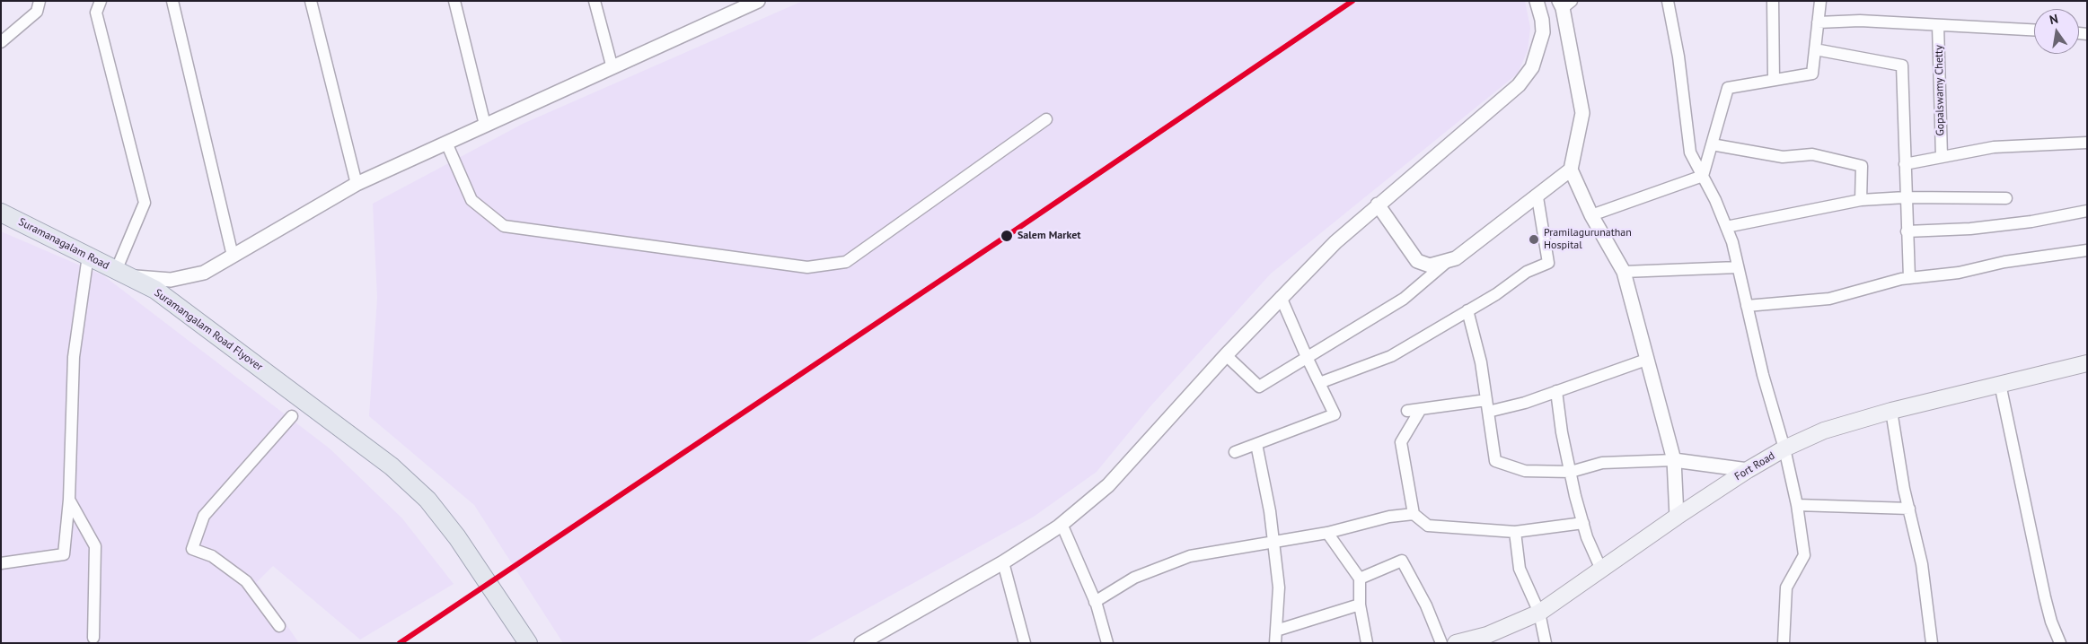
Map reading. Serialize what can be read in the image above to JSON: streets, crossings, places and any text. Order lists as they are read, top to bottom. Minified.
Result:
{"streets":{"main road":["Suramanagalam Road","Suramangalam Road Flyover","Fort Road"],"street":["Gopalswamy Chetty"]},"crossings":[["Suramanagalam Road","Suramangalam Road Flyover"]],"places":["Salem Market","Pramilagurunathan Hospital"],"north":"top"}
